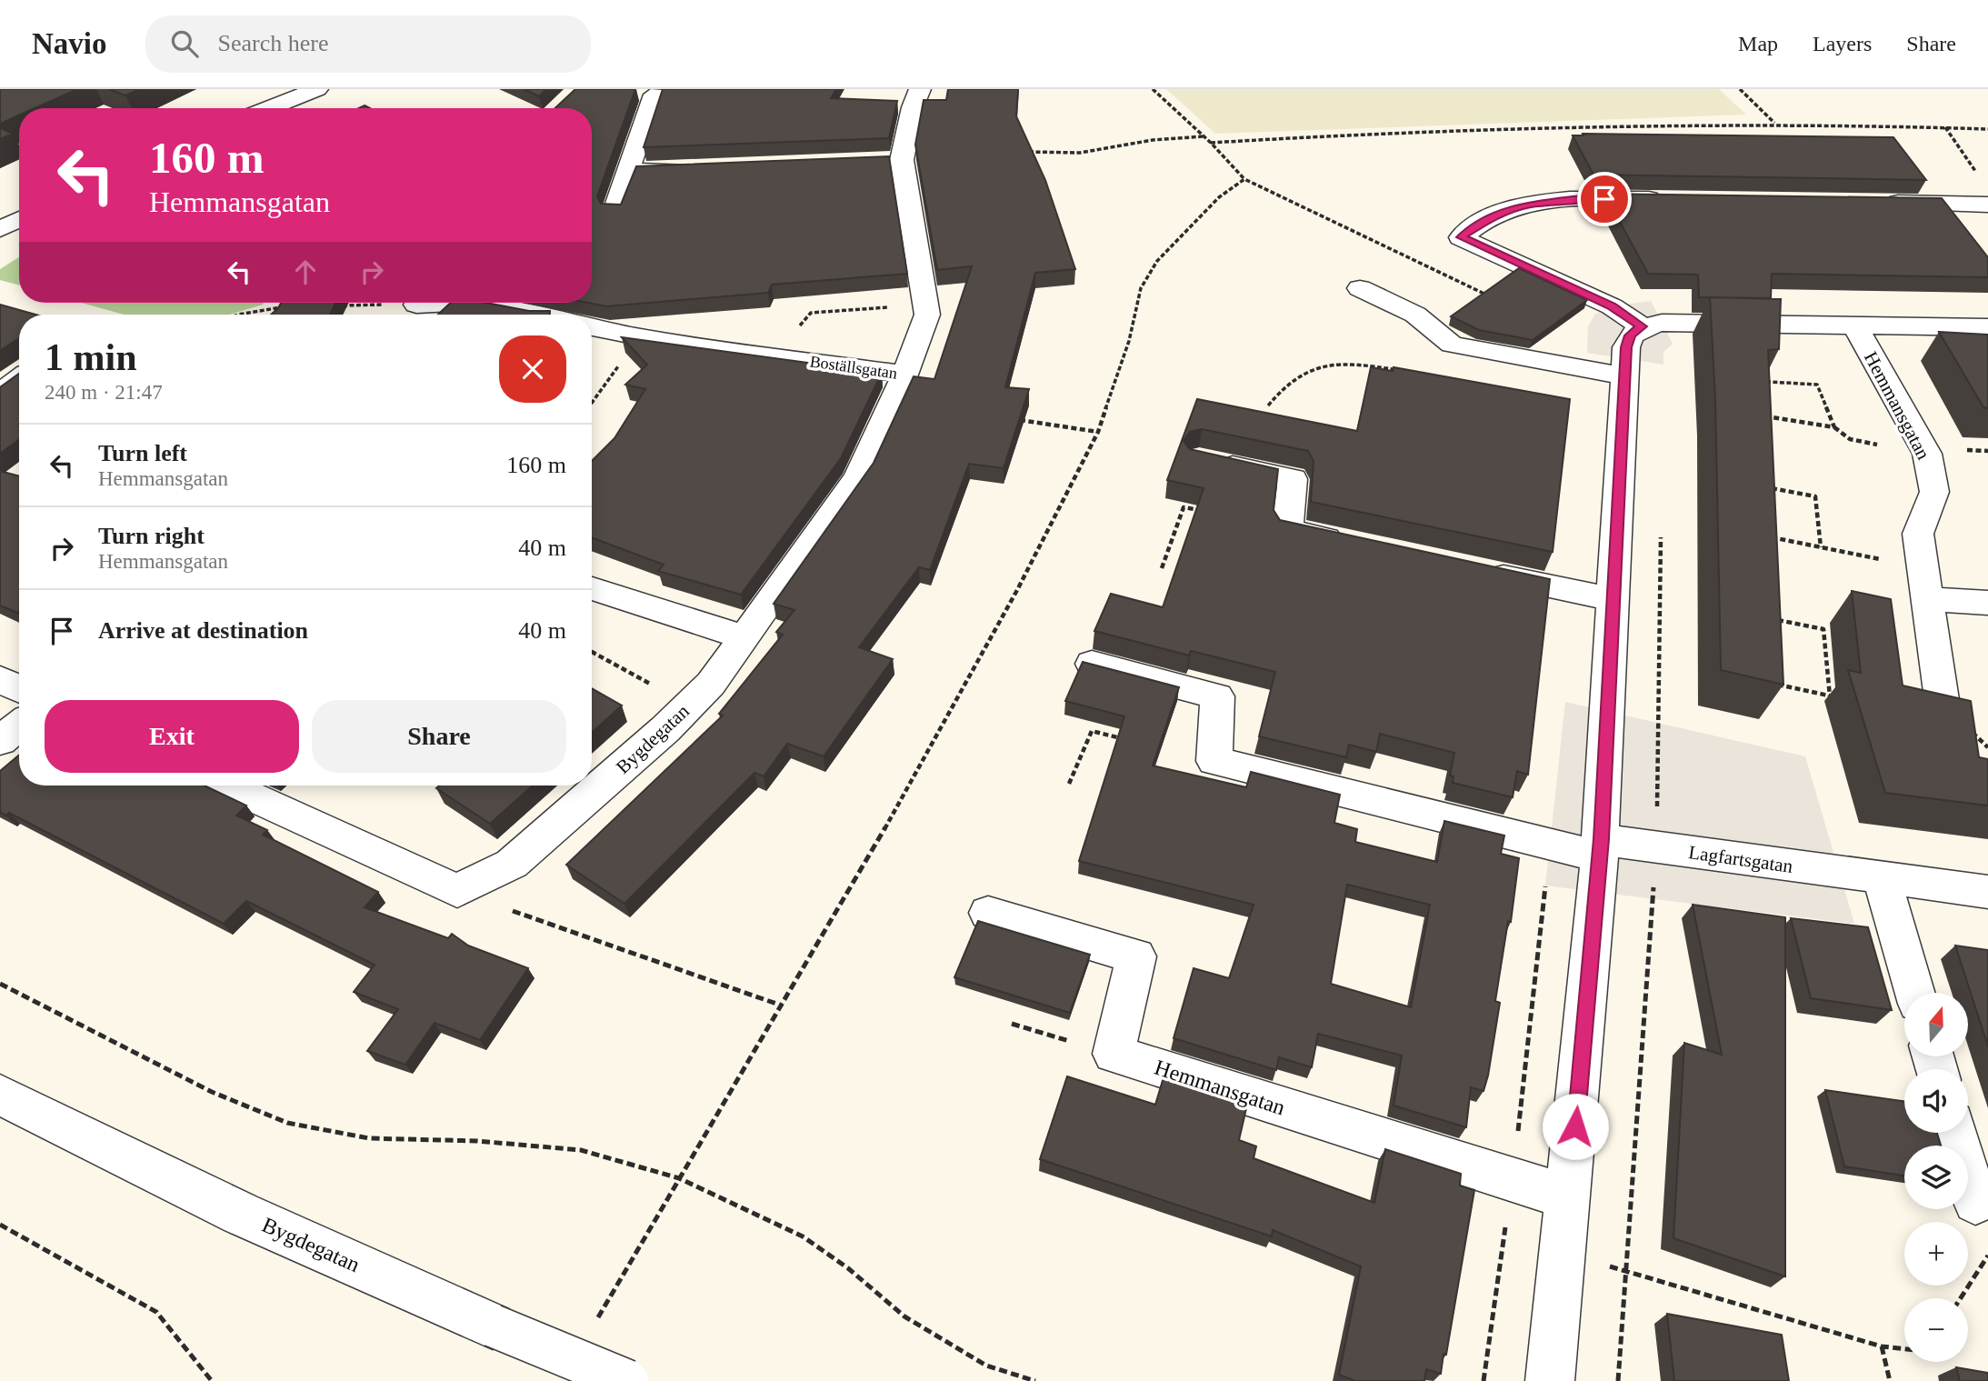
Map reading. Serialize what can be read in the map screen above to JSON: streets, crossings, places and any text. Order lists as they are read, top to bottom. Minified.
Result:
{"streets":{"street":["Boställsgatan","Hemmansgatan","Bygdegatan","Lagfartsgatan"]},"crossings":[["Boställsgatan","Bygdegatan"]],"north":"top","page":{"header":"Navio","search":"Search here","nav":["Map","Layers","Share"],"turn":["160 m","Hemmansgatan"],"heading":["1 min","240 m · 21:47"],"list":[{"name":"Turn left","note":"Hemmansgatan","value":"160 m"},{"name":"Turn right","note":"Hemmansgatan","value":"40 m"},{"name":"Arrive at destination","value":"40 m"}],"buttons":["Exit","Share"],"map_buttons":["+","−"]}}
